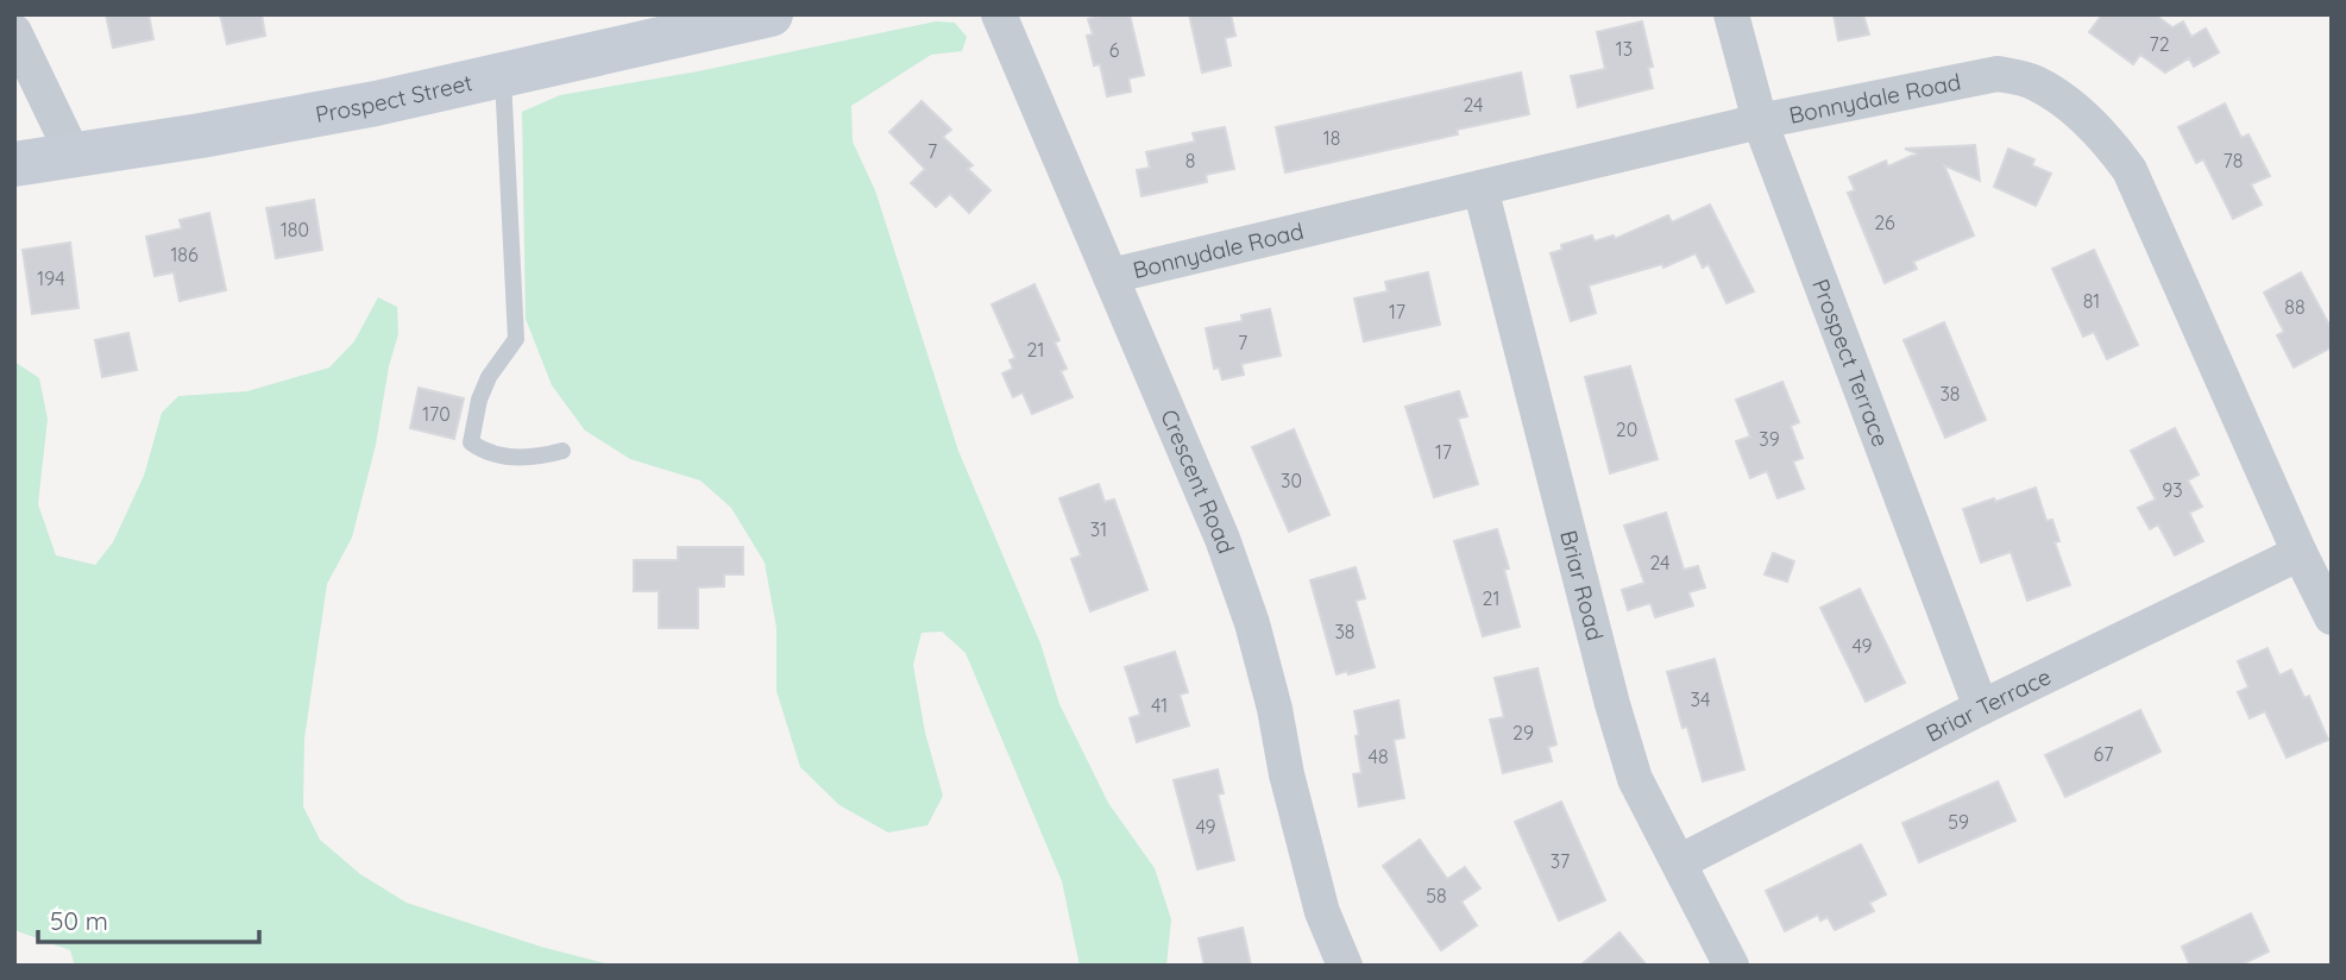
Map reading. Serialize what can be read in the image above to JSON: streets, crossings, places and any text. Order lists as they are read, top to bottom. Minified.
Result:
{"streets":{"main road":["Prospect Street"],"street":["Bonnydale Road","Prospect Terrace","Crescent Road","Briar Road","Briar Terrace"]},"crossings":[["Bonnydale Road","Prospect Terrace"],["Bonnydale Road","Crescent Road"],["Bonnydale Road","Briar Road"],["Bonnydale Road","Briar Terrace"],["Prospect Terrace","Briar Terrace"],["Briar Road","Briar Terrace"]],"house_numbers":["72","13","6","24","18","7","8","78","26","180","186","194","81","88","17","7","21","38","170","20","39","17","30","93","31","24","21","38","49","34","41","29","67","48","59","49","37","58"],"scale_bar":"50 m"}
